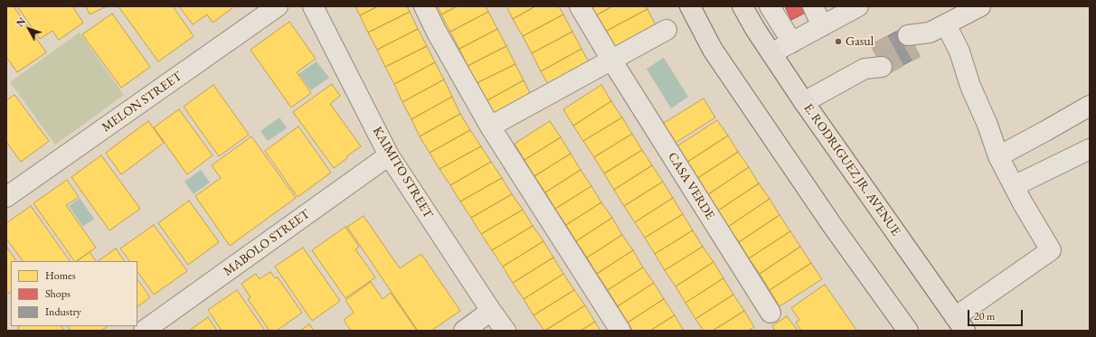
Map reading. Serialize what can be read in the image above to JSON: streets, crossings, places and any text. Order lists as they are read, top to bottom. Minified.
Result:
{"streets":{"main road":["E. RODRIGUEZ JR. AVENUE"],"street":["MELON STREET","KAIMITO STREET","CASA VERDE","MABOLO STREET"]},"crossings":[["KAIMITO STREET","MABOLO STREET"]],"places":["Gasul"],"legend":["Homes","Shops","Industry"],"scale_bar":"20 m","north":"top left"}
